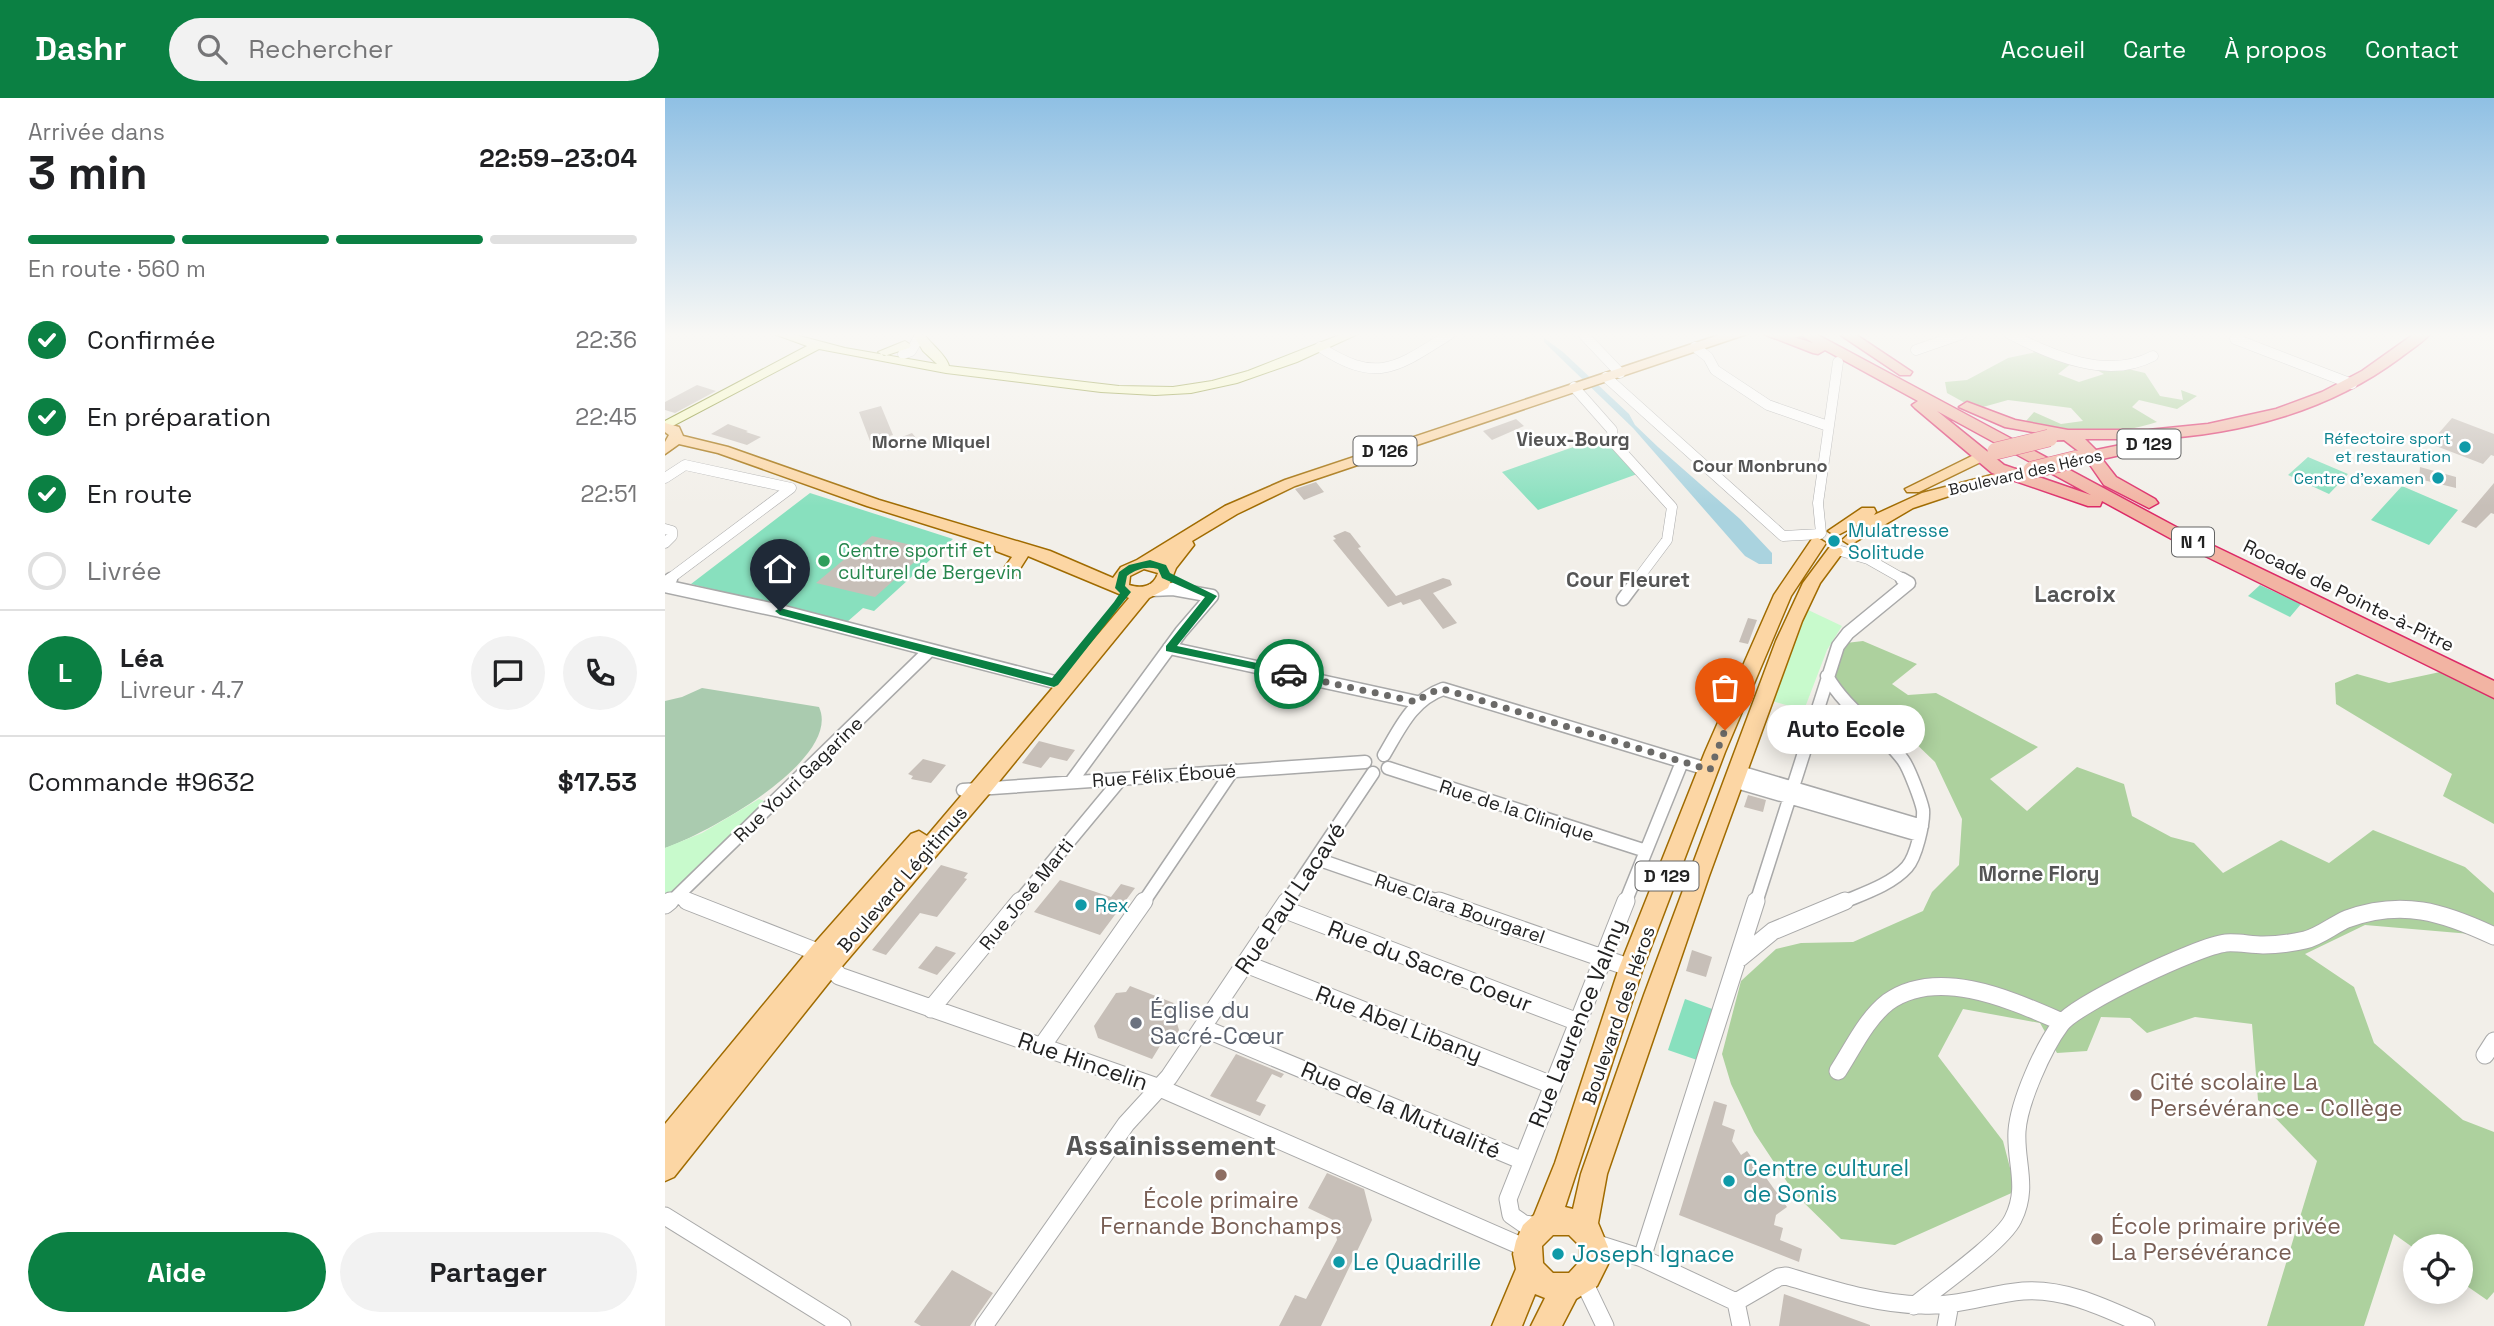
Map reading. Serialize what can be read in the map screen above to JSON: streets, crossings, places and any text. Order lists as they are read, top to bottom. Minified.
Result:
{"streets":{"highway":["D 129","Boulevard des Héros","N 1","Rocade de Pointe-à-Pitre"],"main road":["D 126","Boulevard Légitimus"],"street":["Rue Félix Éboué","Rue Youri Gagarine","Rue de la Clinique","Rue José Marti","Rue Paul Lacavé","Rue Clara Bourgarel","Rue du Sacre Coeur","Rue Laurence Valmy","Rue Abel Libany","Rue Hincelin","Rue de la Mutualité"]},"crossings":[["D 129","Boulevard des Héros"],["D 129","Rue Laurence Valmy"],["D 129","Rue Hincelin"],["Boulevard des Héros","Rue Clara Bourgarel"],["Boulevard des Héros","Rue Laurence Valmy"],["Boulevard des Héros","Rue Hincelin"],["Rue Félix Éboué","Rue de la Clinique"],["Rue Félix Éboué","Boulevard Légitimus"],["Rue Félix Éboué","Rue José Marti"],["Rue Félix Éboué","Rue Paul Lacavé"],["Rue Youri Gagarine","Rue Hincelin"],["Rue de la Clinique","Rue Paul Lacavé"],["Rue de la Clinique","Rue Laurence Valmy"],["Boulevard Légitimus","Rue Hincelin"],["Rue José Marti","Rue Hincelin"],["Rue Paul Lacavé","Rue Clara Bourgarel"],["Rue Paul Lacavé","Rue du Sacre Coeur"],["Rue Paul Lacavé","Rue Abel Libany"],["Rue Paul Lacavé","Rue Hincelin"],["Rue Paul Lacavé","Rue de la Mutualité"],["Rue Clara Bourgarel","Rue Laurence Valmy"],["Rue du Sacre Coeur","Rue Laurence Valmy"],["Rue Laurence Valmy","Rue Abel Libany"],["Rue Laurence Valmy","Rue Hincelin"],["Rue Laurence Valmy","Rue de la Mutualité"]],"districts":["Vieux-Bourg","Morne Miquel","Cour Monbruno","Cour Fleuret","Lacroix","Morne Flory","Assainissement"],"places":["Réfectoire sport et restauration","Centre d'examen","Mulatresse Solitude","Centre sportif et culturel de Bergevin","Auto Ecole","Rex","Église du Sacré-Cœur","Cité scolaire La Persévérance - Collège","École primaire Fernande Bonchamps","Centre culturel de Sonis","École primaire privée La Persévérance","Joseph Ignace","Le Quadrille"],"page":{"header":"Dashr","search":"Rechercher","nav":["Accueil","Carte","À propos","Contact"],"heading":["3 min","Arrivée dans","22:59–23:04"],"panel":["Léa","Livreur · 4.7","Commande #9632","$17.53"],"bar":"En route · 560 m","list":[["Confirmée","22:36"],["En préparation","22:45"],["En route","22:51"],"Livrée"],"round":"L","bubble":"Auto Ecole","buttons":["Aide","Partager"]}}
